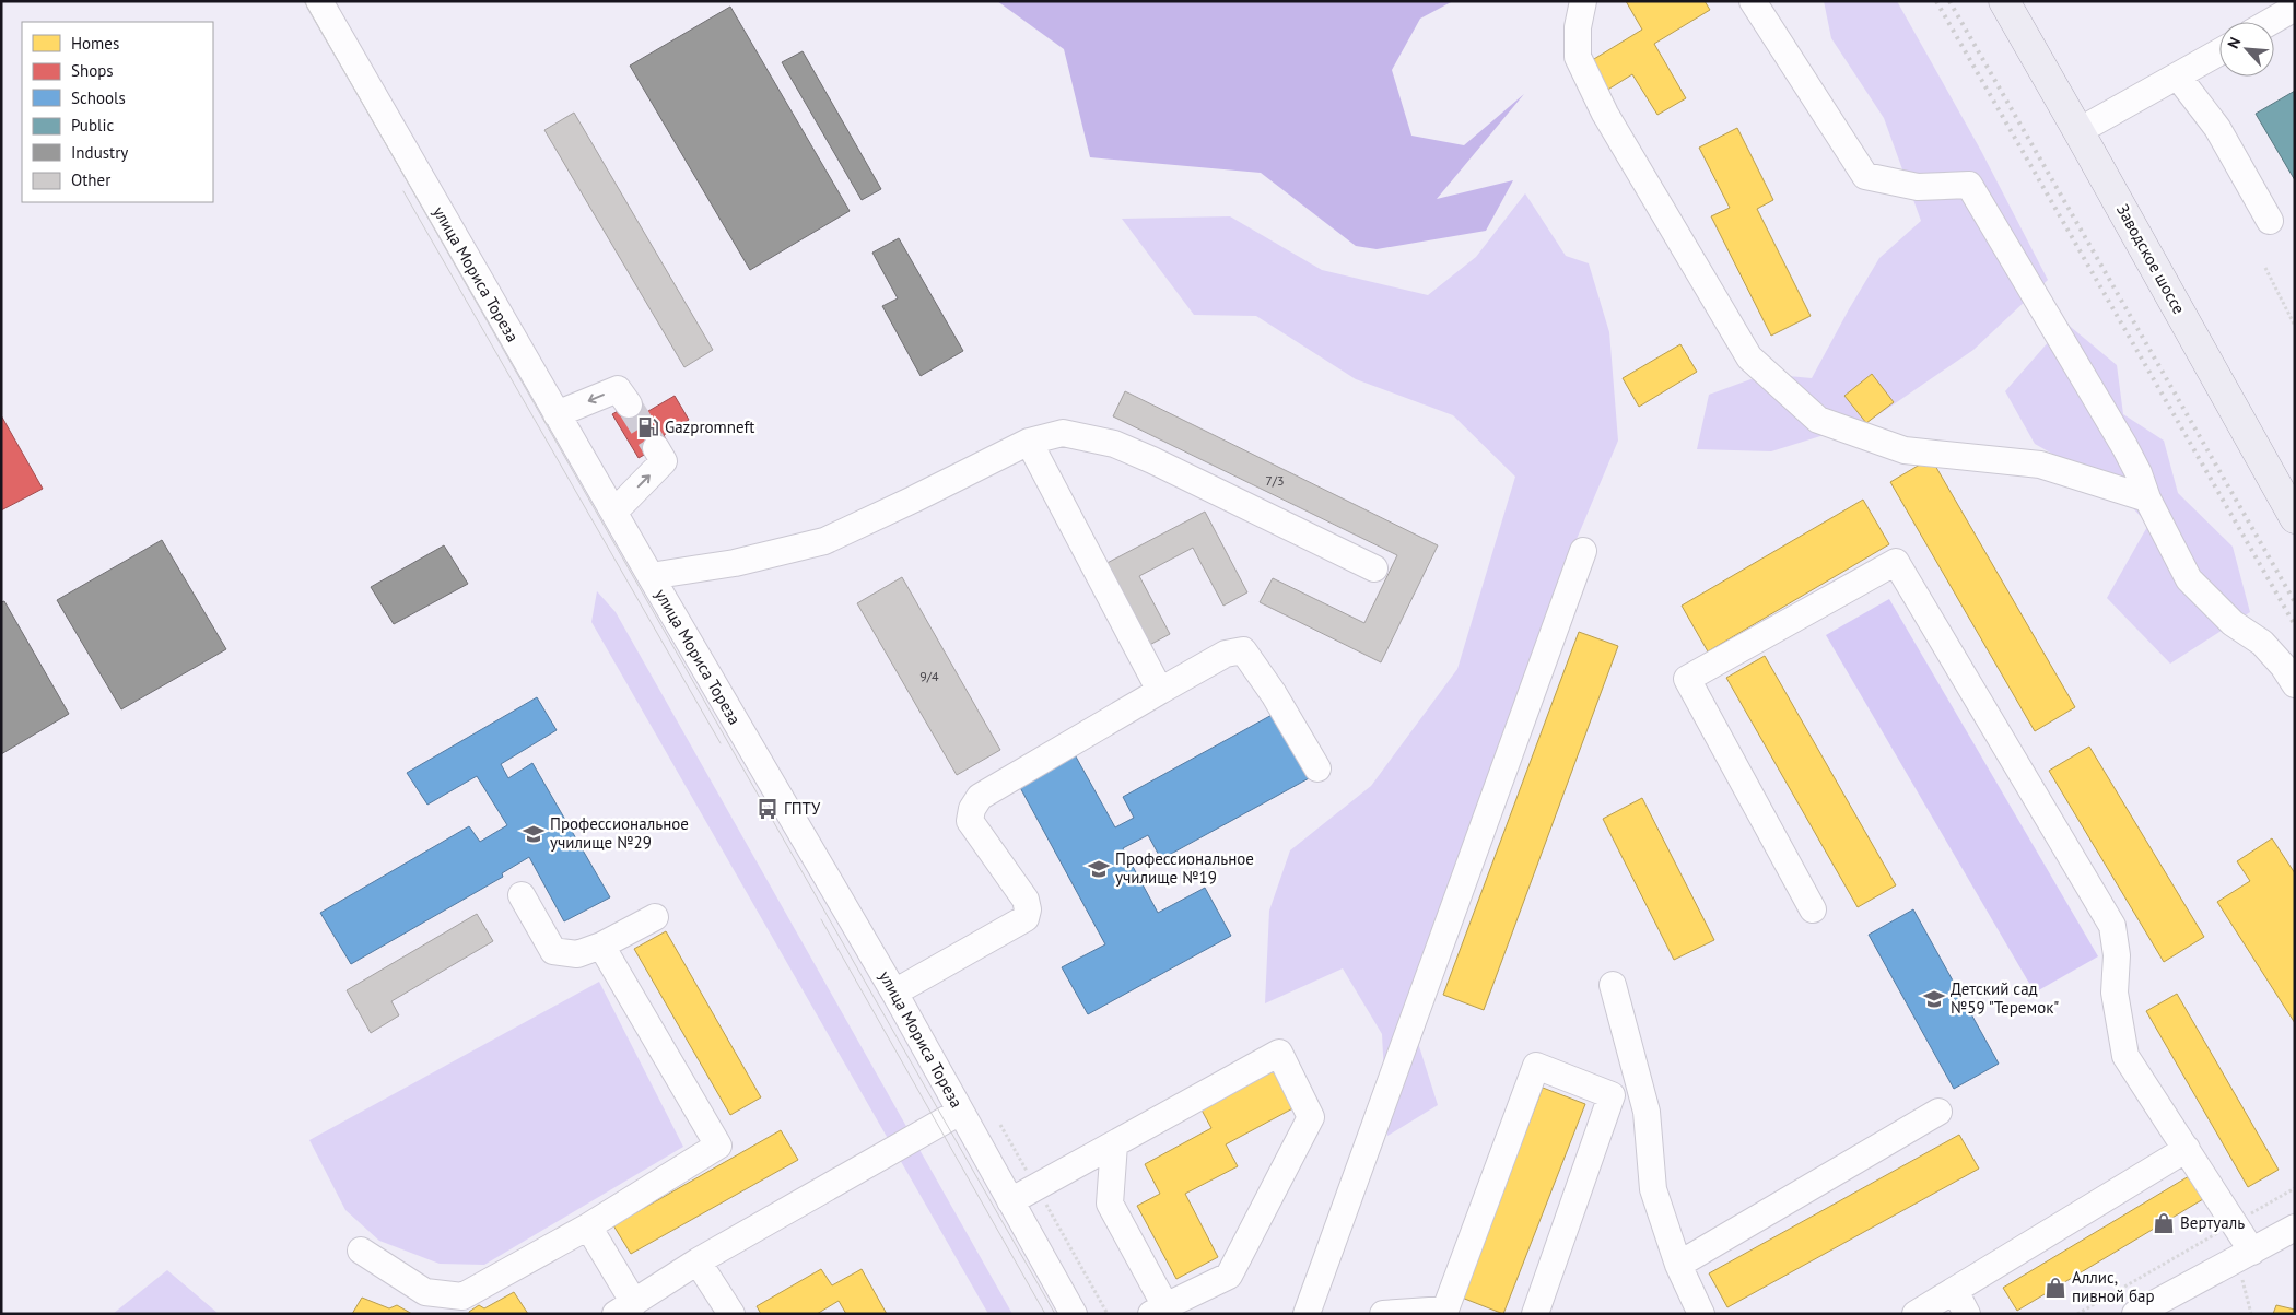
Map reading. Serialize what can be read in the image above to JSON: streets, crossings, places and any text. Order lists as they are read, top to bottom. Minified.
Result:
{"streets":{"main road":["Заводское шоссе"],"street":["улица Мориса Тореза"]},"places":{"fuel station":["Gazpromneft"],"bus stop":["ГПТУ"],"school or university":["Профессиональное училище №29","Профессиональное училище №19","Детский сад №59 \"Теремок\""],"shop":["Вертуаль","Аллис, пивной бар"]},"house_numbers":["7/3","9/4"],"legend":["Homes","Shops","Schools","Public","Industry","Other"],"north":"top left"}
